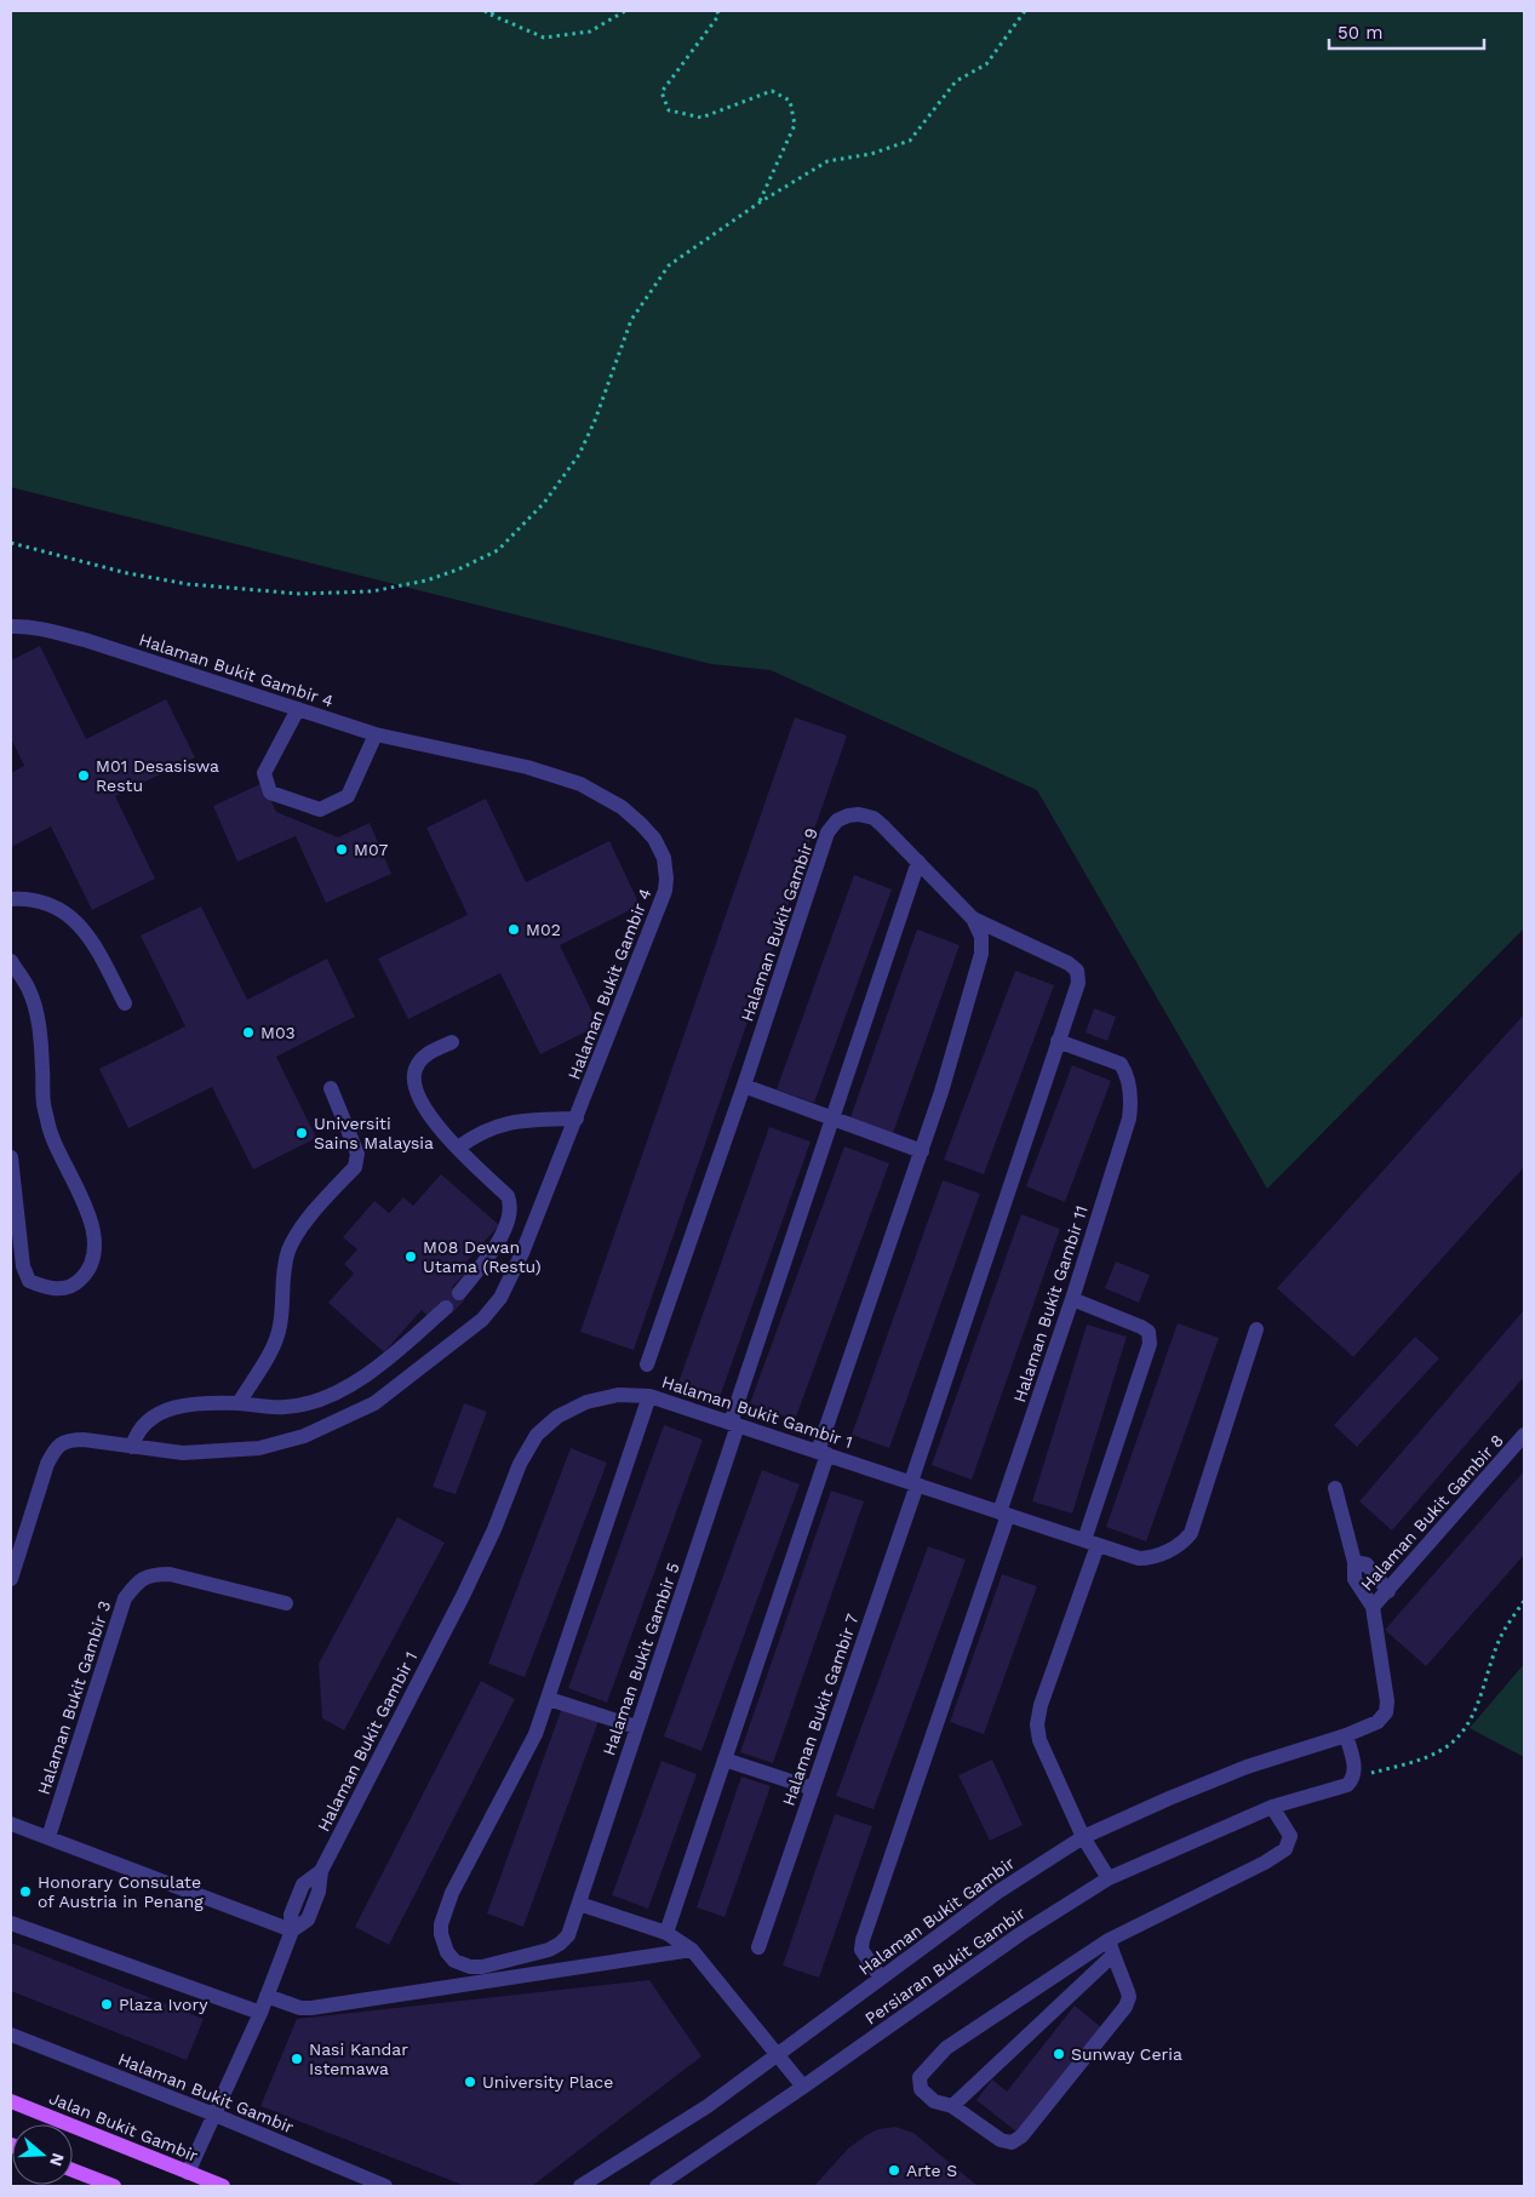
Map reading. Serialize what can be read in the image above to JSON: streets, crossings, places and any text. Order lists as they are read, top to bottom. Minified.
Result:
{"streets":{"main road":["Jalan Bukit Gambir"],"street":["Halaman Bukit Gambir 4","Halaman Bukit Gambir 9","Halaman Bukit Gambir 11","Halaman Bukit Gambir 1","Halaman Bukit Gambir 8","Halaman Bukit Gambir 5","Halaman Bukit Gambir 3","Halaman Bukit Gambir 7","Halaman Bukit Gambir","Persiaran Bukit Gambir"]},"crossings":[["Halaman Bukit Gambir 9","Halaman Bukit Gambir 1"],["Halaman Bukit Gambir 9","Halaman Bukit Gambir 5"],["Halaman Bukit Gambir 9","Halaman Bukit Gambir 7"],["Halaman Bukit Gambir 11","Halaman Bukit Gambir 1"],["Halaman Bukit Gambir 11","Halaman Bukit Gambir 7"],["Halaman Bukit Gambir 11","Halaman Bukit Gambir"],["Halaman Bukit Gambir 1","Halaman Bukit Gambir 5"],["Halaman Bukit Gambir 1","Halaman Bukit Gambir 7"],["Halaman Bukit Gambir 1","Halaman Bukit Gambir"],["Halaman Bukit Gambir 1","Jalan Bukit Gambir"],["Halaman Bukit Gambir 8","Halaman Bukit Gambir"]],"places":["M01 Desasiswa Restu","M07","M02","M03","Universiti Sains Malaysia","M08 Dewan Utama (Restu)","Honorary Consulate of Austria in Penang","Plaza Ivory","Sunway Ceria","Nasi Kandar Istemawa","University Place","Arte S"],"scale_bar":"50 m","north":"right"}
